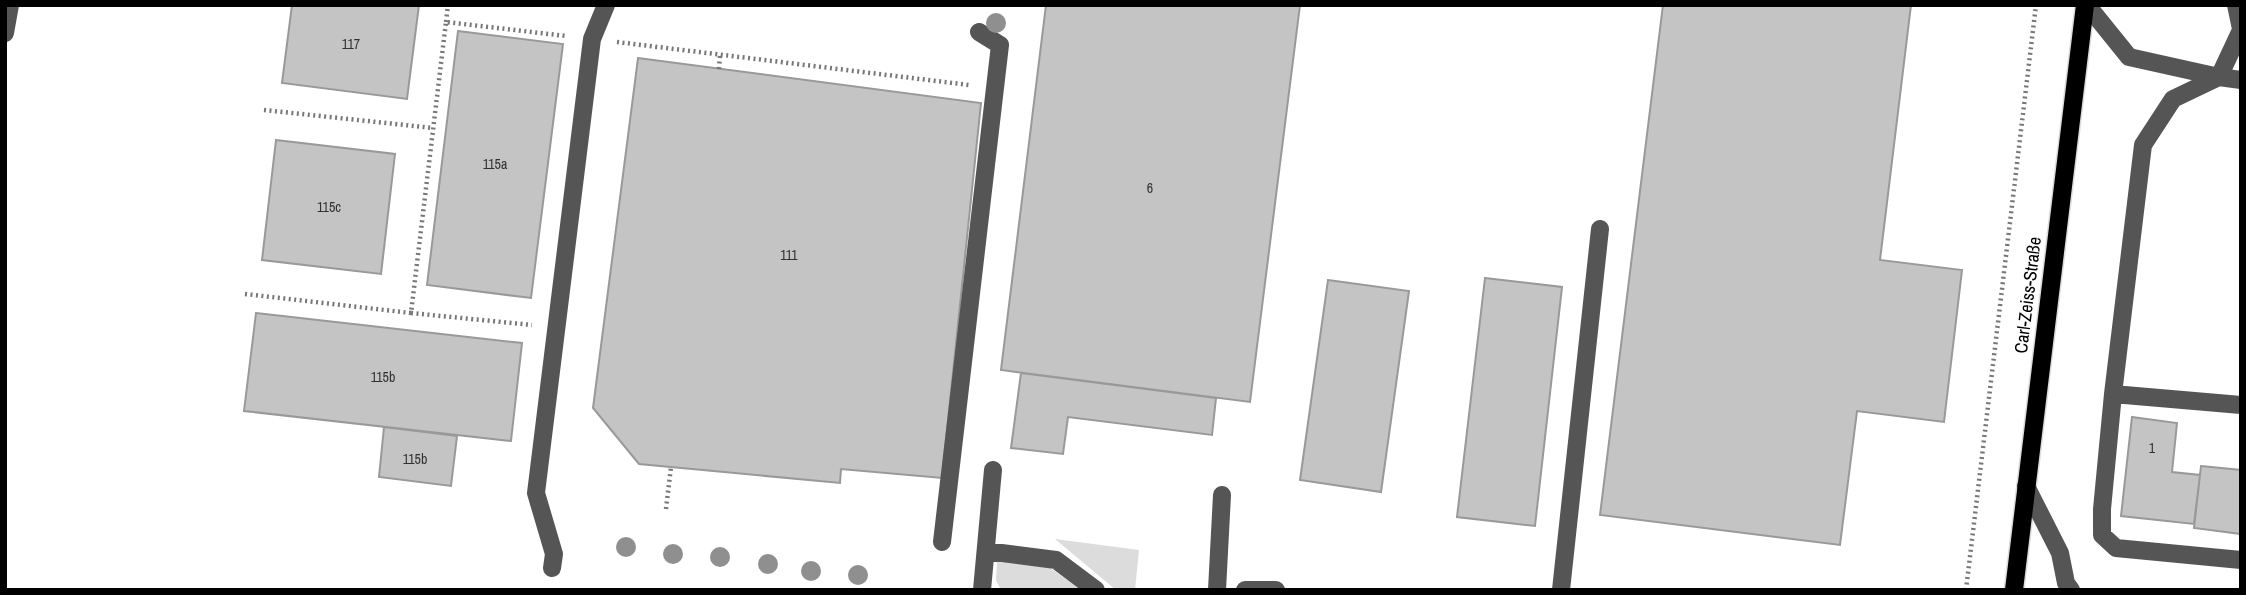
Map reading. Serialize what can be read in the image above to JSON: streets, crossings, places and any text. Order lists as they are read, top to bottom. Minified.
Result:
{"streets":{"main road":["Carl-Zeiss-Straße"]},"house_numbers":["117","115a","6","115c","111","115b","1","115b"]}
